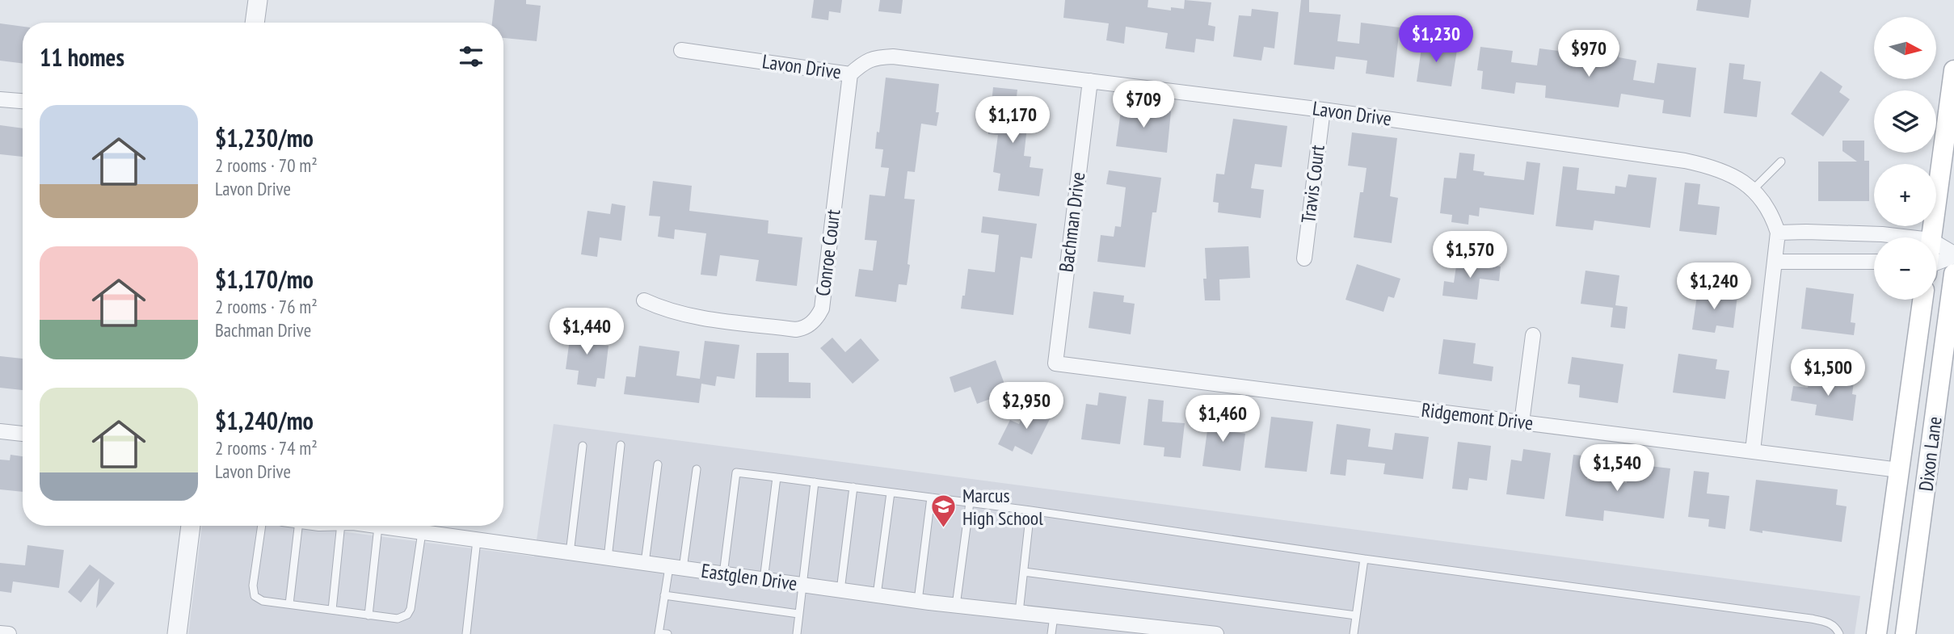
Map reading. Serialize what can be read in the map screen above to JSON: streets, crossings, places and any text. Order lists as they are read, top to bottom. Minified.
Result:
{"streets":{"main road":["Dixon Lane"],"street":["Lavon Drive","Travis Court","Bachman Drive","Conroe Court","Ridgemont Drive","Eastglen Drive"]},"crossings":[["Lavon Drive","Travis Court"],["Lavon Drive","Bachman Drive"],["Lavon Drive","Conroe Court"],["Lavon Drive","Ridgemont Drive"],["Bachman Drive","Ridgemont Drive"],["Ridgemont Drive","Dixon Lane"]],"places":{"school or university":["Marcus High School"]},"north":"right","page":{"price":["$1,230","$970","$709","$1,170","$1,570","$1,240","$1,440","$1,500","$2,950","$1,460","$1,540"],"map_buttons":["+","−"],"heading":"11 homes","list":[{"name":"$1,230/mo","note":"2 rooms · 70 m² · Lavon Drive"},{"name":"$1,170/mo","note":"2 rooms · 76 m² · Bachman Drive"},{"name":"$1,240/mo","note":"2 rooms · 74 m² · Lavon Drive"}]}}
